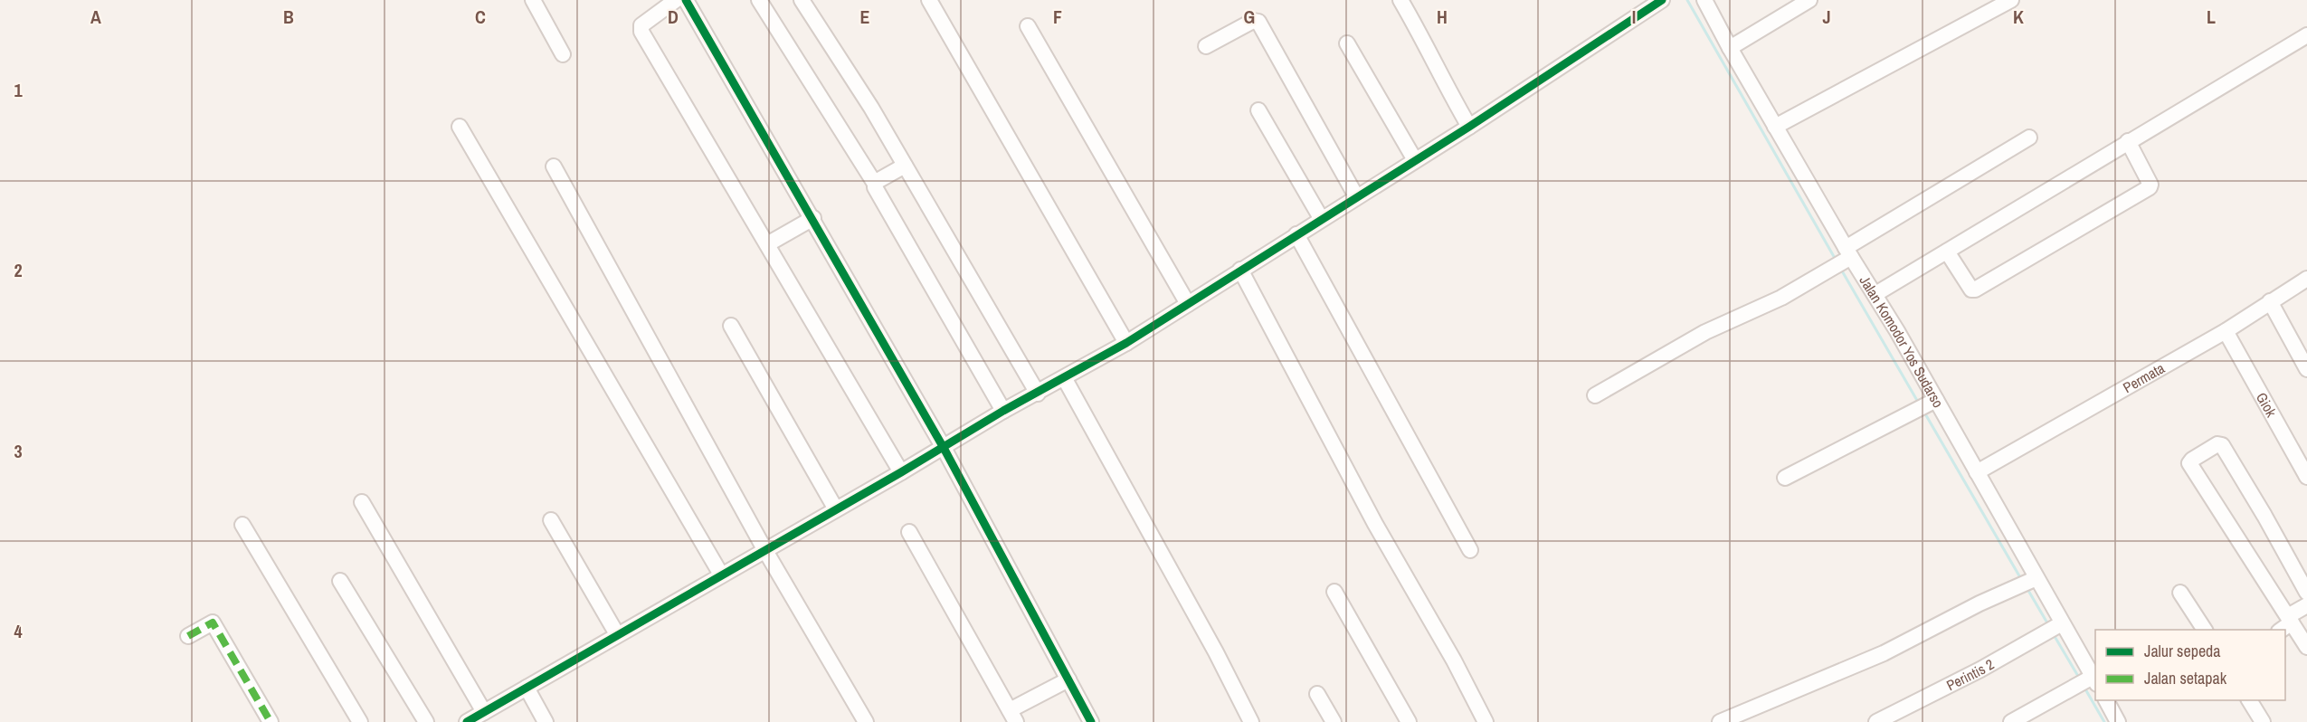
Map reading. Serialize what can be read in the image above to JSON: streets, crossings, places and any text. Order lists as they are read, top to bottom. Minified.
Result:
{"streets":{"street":["Jalan Komodor Yos Sudarso","Permata","Giok","Perintis 2"]},"crossings":[["Jalan Komodor Yos Sudarso","Permata"],["Jalan Komodor Yos Sudarso","Perintis 2"],["Permata","Giok"]],"legend":["Jalur sepeda","Jalan setapak"],"grid":{"columns":["A","B","C","D","E","F","G","H","I","J","K","L"],"rows":["1","2","3","4"]}}
